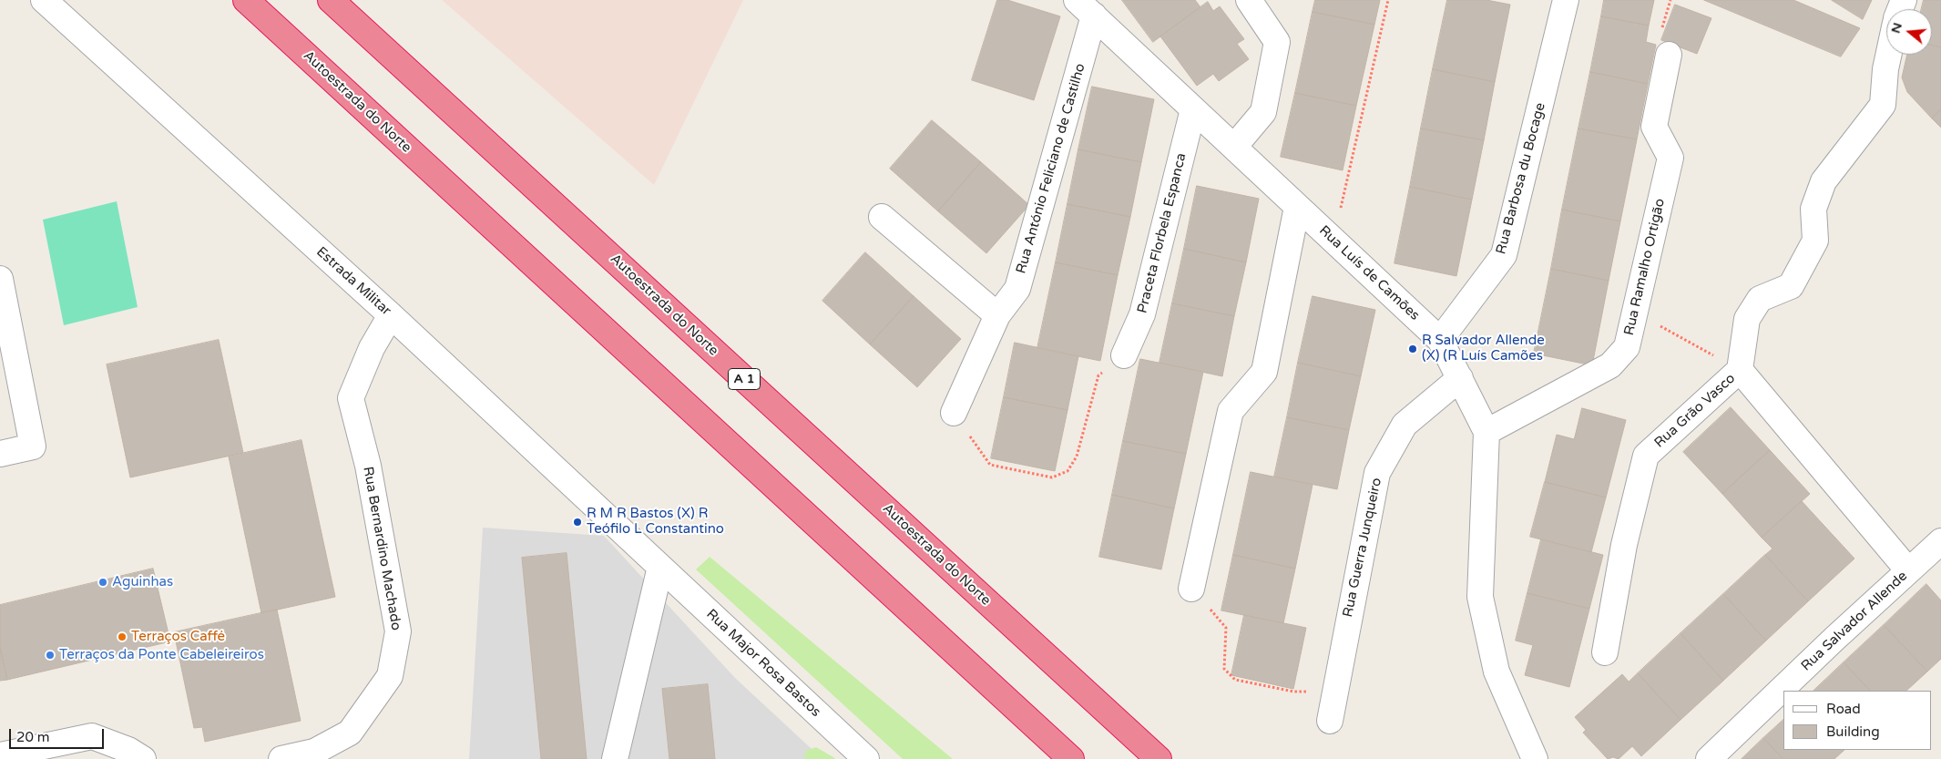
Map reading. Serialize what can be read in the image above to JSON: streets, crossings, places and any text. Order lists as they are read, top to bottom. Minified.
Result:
{"streets":{"highway":["Autoestrada do Norte","A 1"],"street":["Rua António Feliciano de Castilho","Rua Barbosa du Bocage","Praceta Florbela Espanca","Rua Ramalho Ortigão","Rua Luís de Camões","Estrada Militar","Rua Grão Vasco","Rua Guerra Junqueiro","Rua Bernardino Machado","Rua Salvador Allende","Rua Major Rosa Bastos"]},"crossings":[["Rua António Feliciano de Castilho","Rua Luís de Camões"],["Rua Barbosa du Bocage","Rua Luís de Camões"],["Praceta Florbela Espanca","Rua Luís de Camões"],["Rua Ramalho Ortigão","Rua Luís de Camões"],["Rua Luís de Camões","Rua Guerra Junqueiro"],["Estrada Militar","Rua Bernardino Machado"],["Estrada Militar","Rua Major Rosa Bastos"],["Rua Grão Vasco","Rua Salvador Allende"]],"places":["R Salvador Allende (X) (R Luís Camões","R M R Bastos (X) R Teófilo L Constantino","Aguinhas","Terraços Caffé","Terraços da Ponte Cabeleireiros"],"legend":["Road","Building"],"scale_bar":"20 m","north":"left"}
